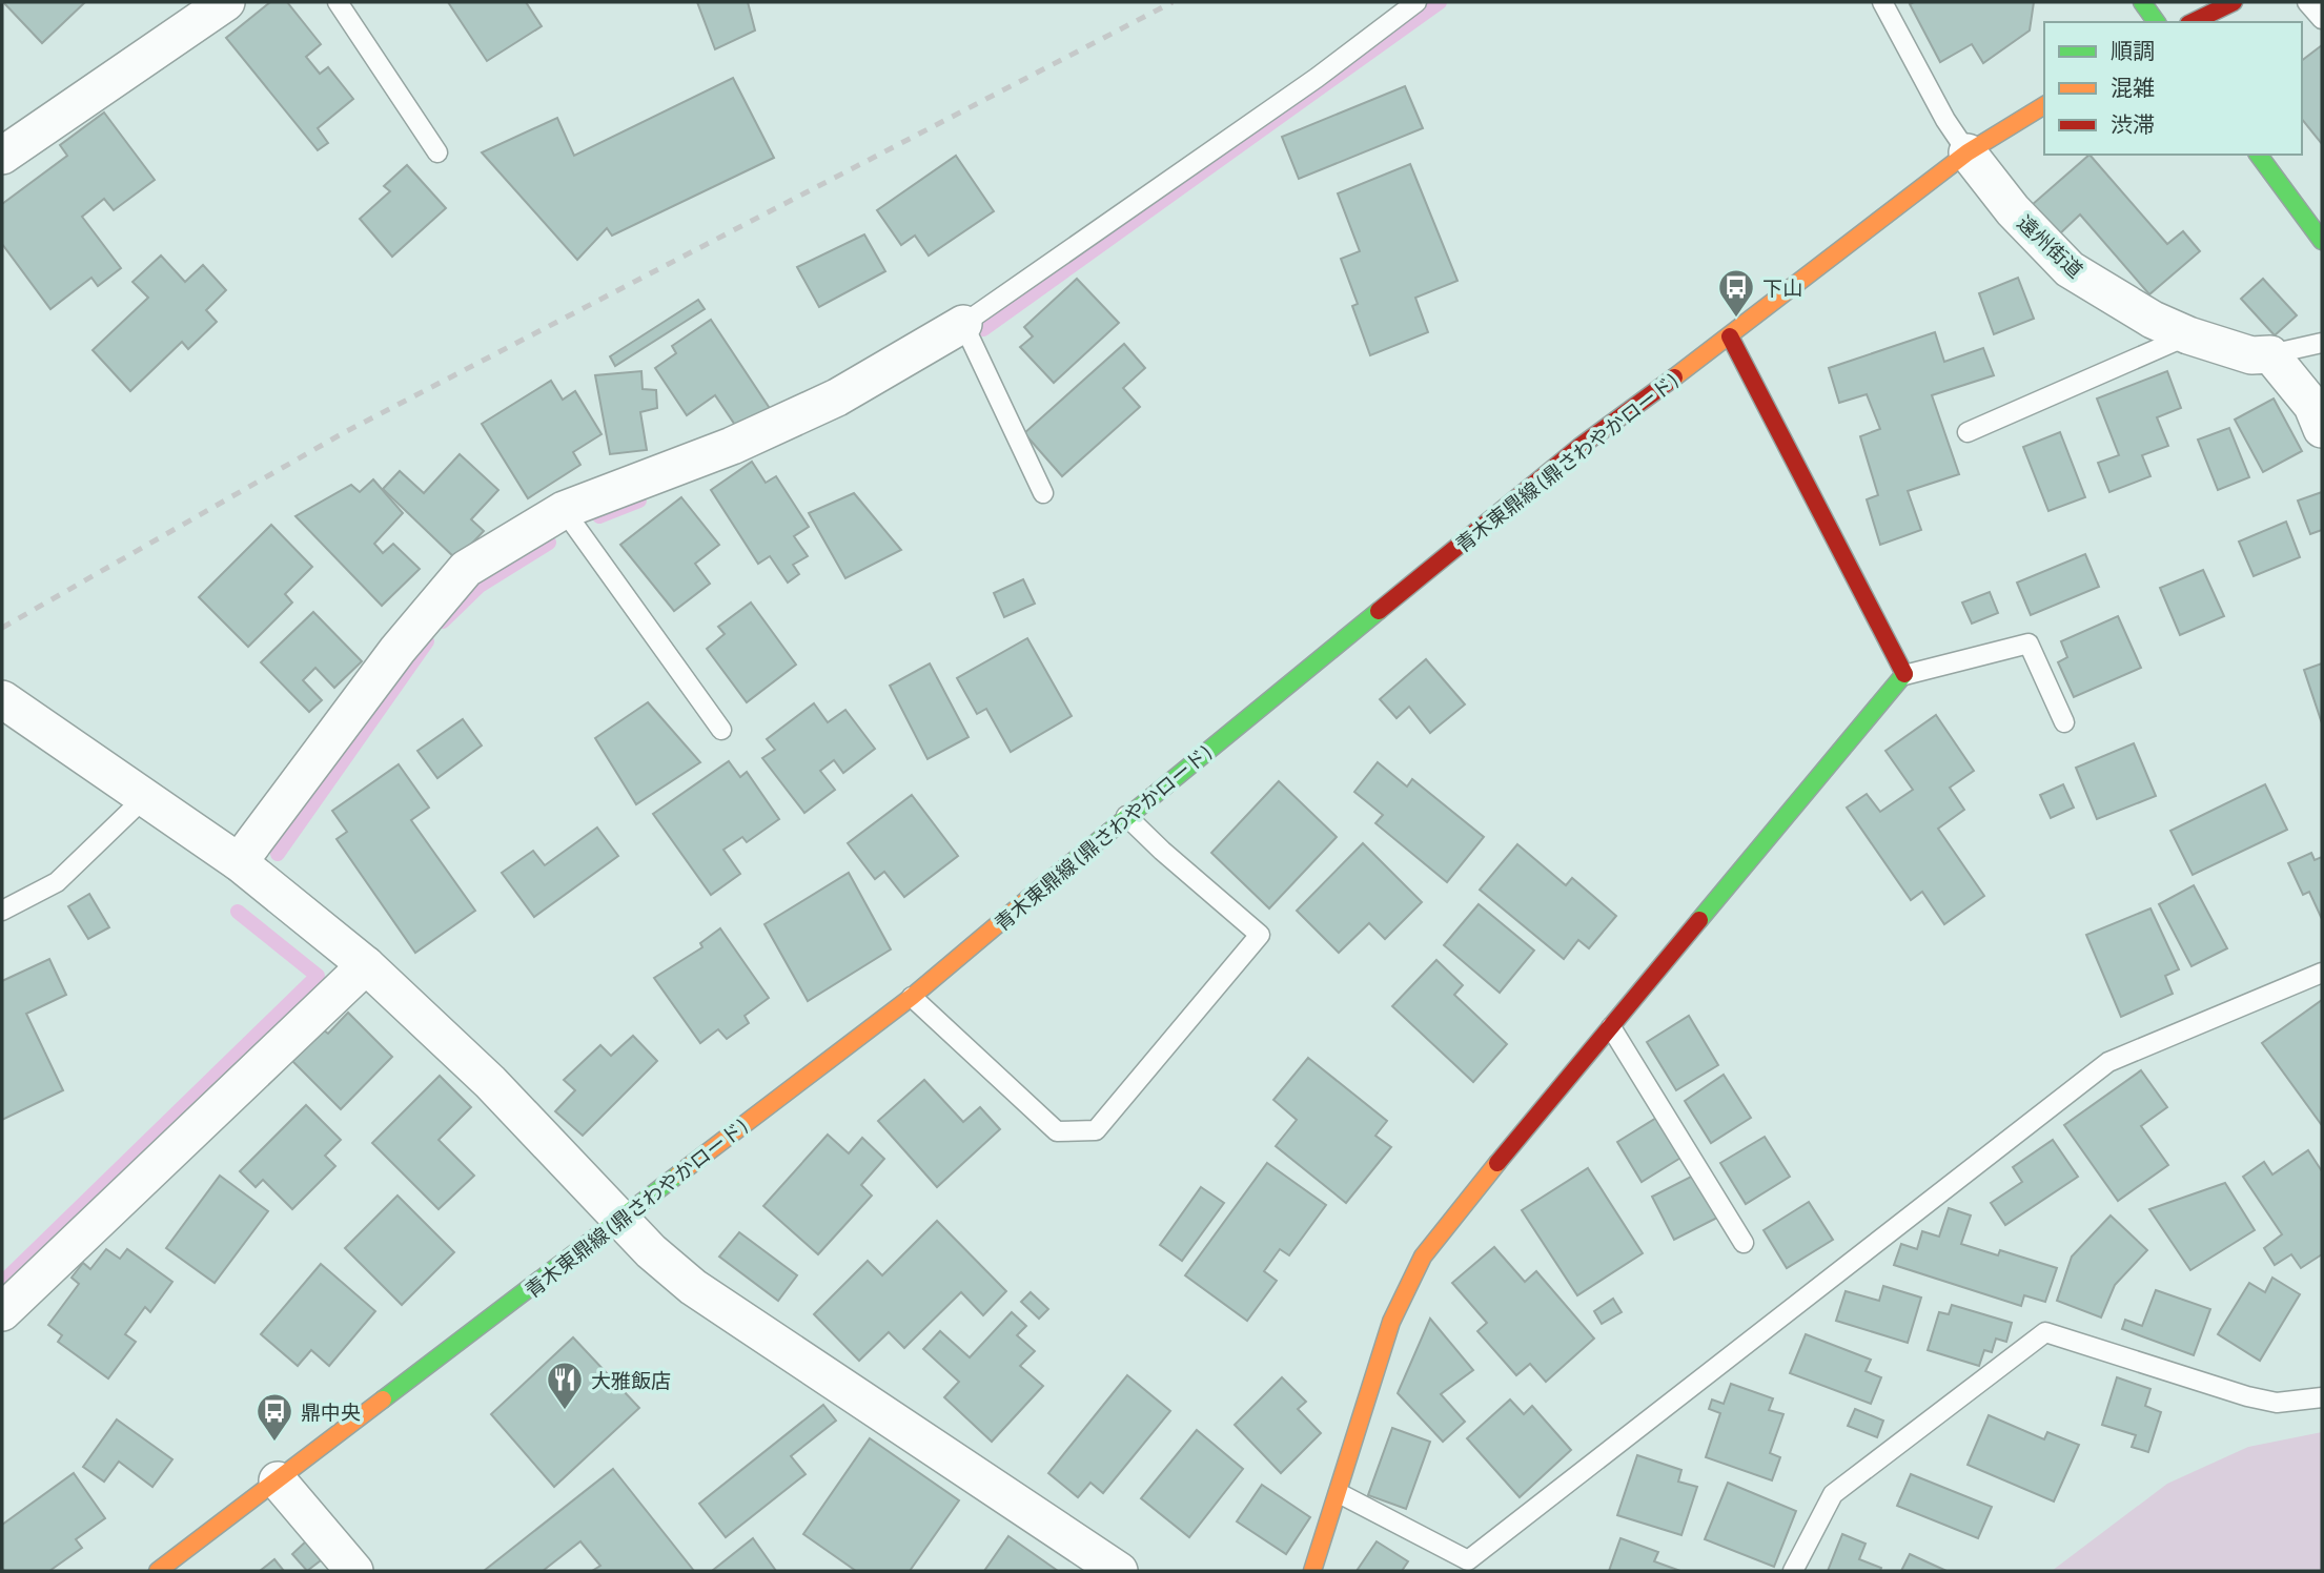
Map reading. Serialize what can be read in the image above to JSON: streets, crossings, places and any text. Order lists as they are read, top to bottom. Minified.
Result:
{"streets":{"main road":["青木東鼎線 (鼎さわやかロード)"],"street":["遠州街道"]},"crossings":[["遠州街道","青木東鼎線 (鼎さわやかロード)"]],"places":{"bus stop":["下山","鼎中央"],"restaurant":["大雅飯店"]},"legend":["順調","混雑","渋滞"]}
